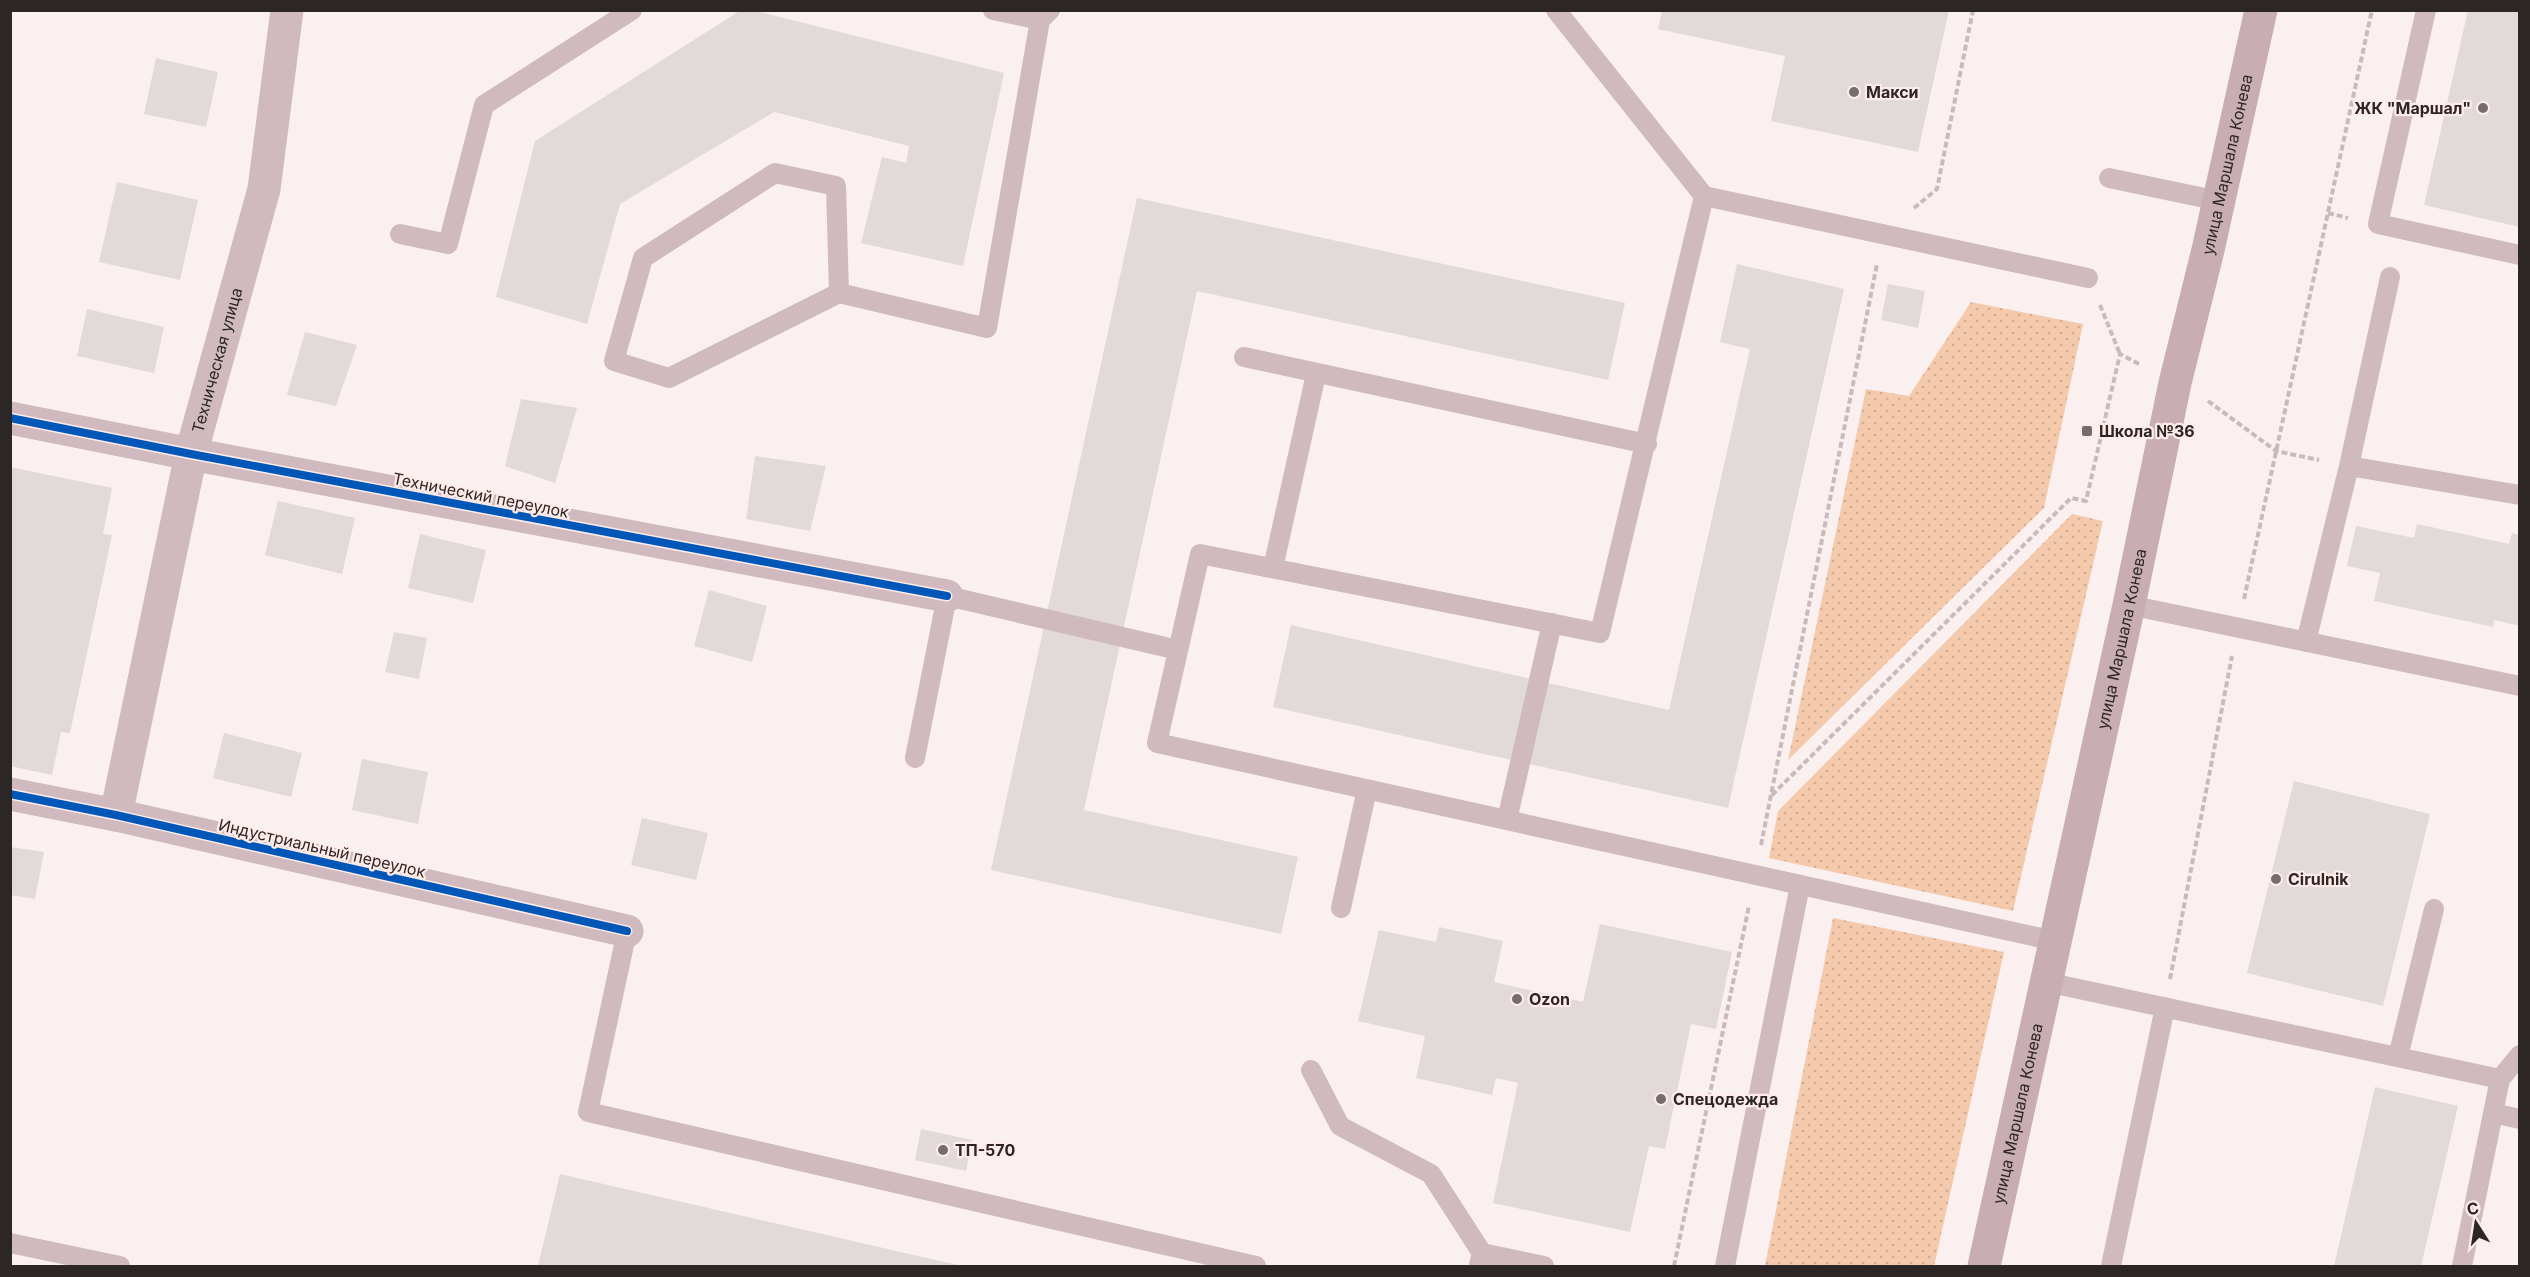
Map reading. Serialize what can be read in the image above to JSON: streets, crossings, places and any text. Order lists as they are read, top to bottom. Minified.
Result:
{"streets":{"main road":["улица Маршала Конева"],"street":["Техническая улица","Технический переулок","Индустриальный переулок"]},"crossings":[["Техническая улица","Технический переулок"],["Техническая улица","Индустриальный переулок"]],"places":{"other":["Макси","ЖК \"Маршал\"","Cirulnik","Ozon","Спецодежда","ТП-570"],"transit":["Школа №36"]},"north":"top"}
